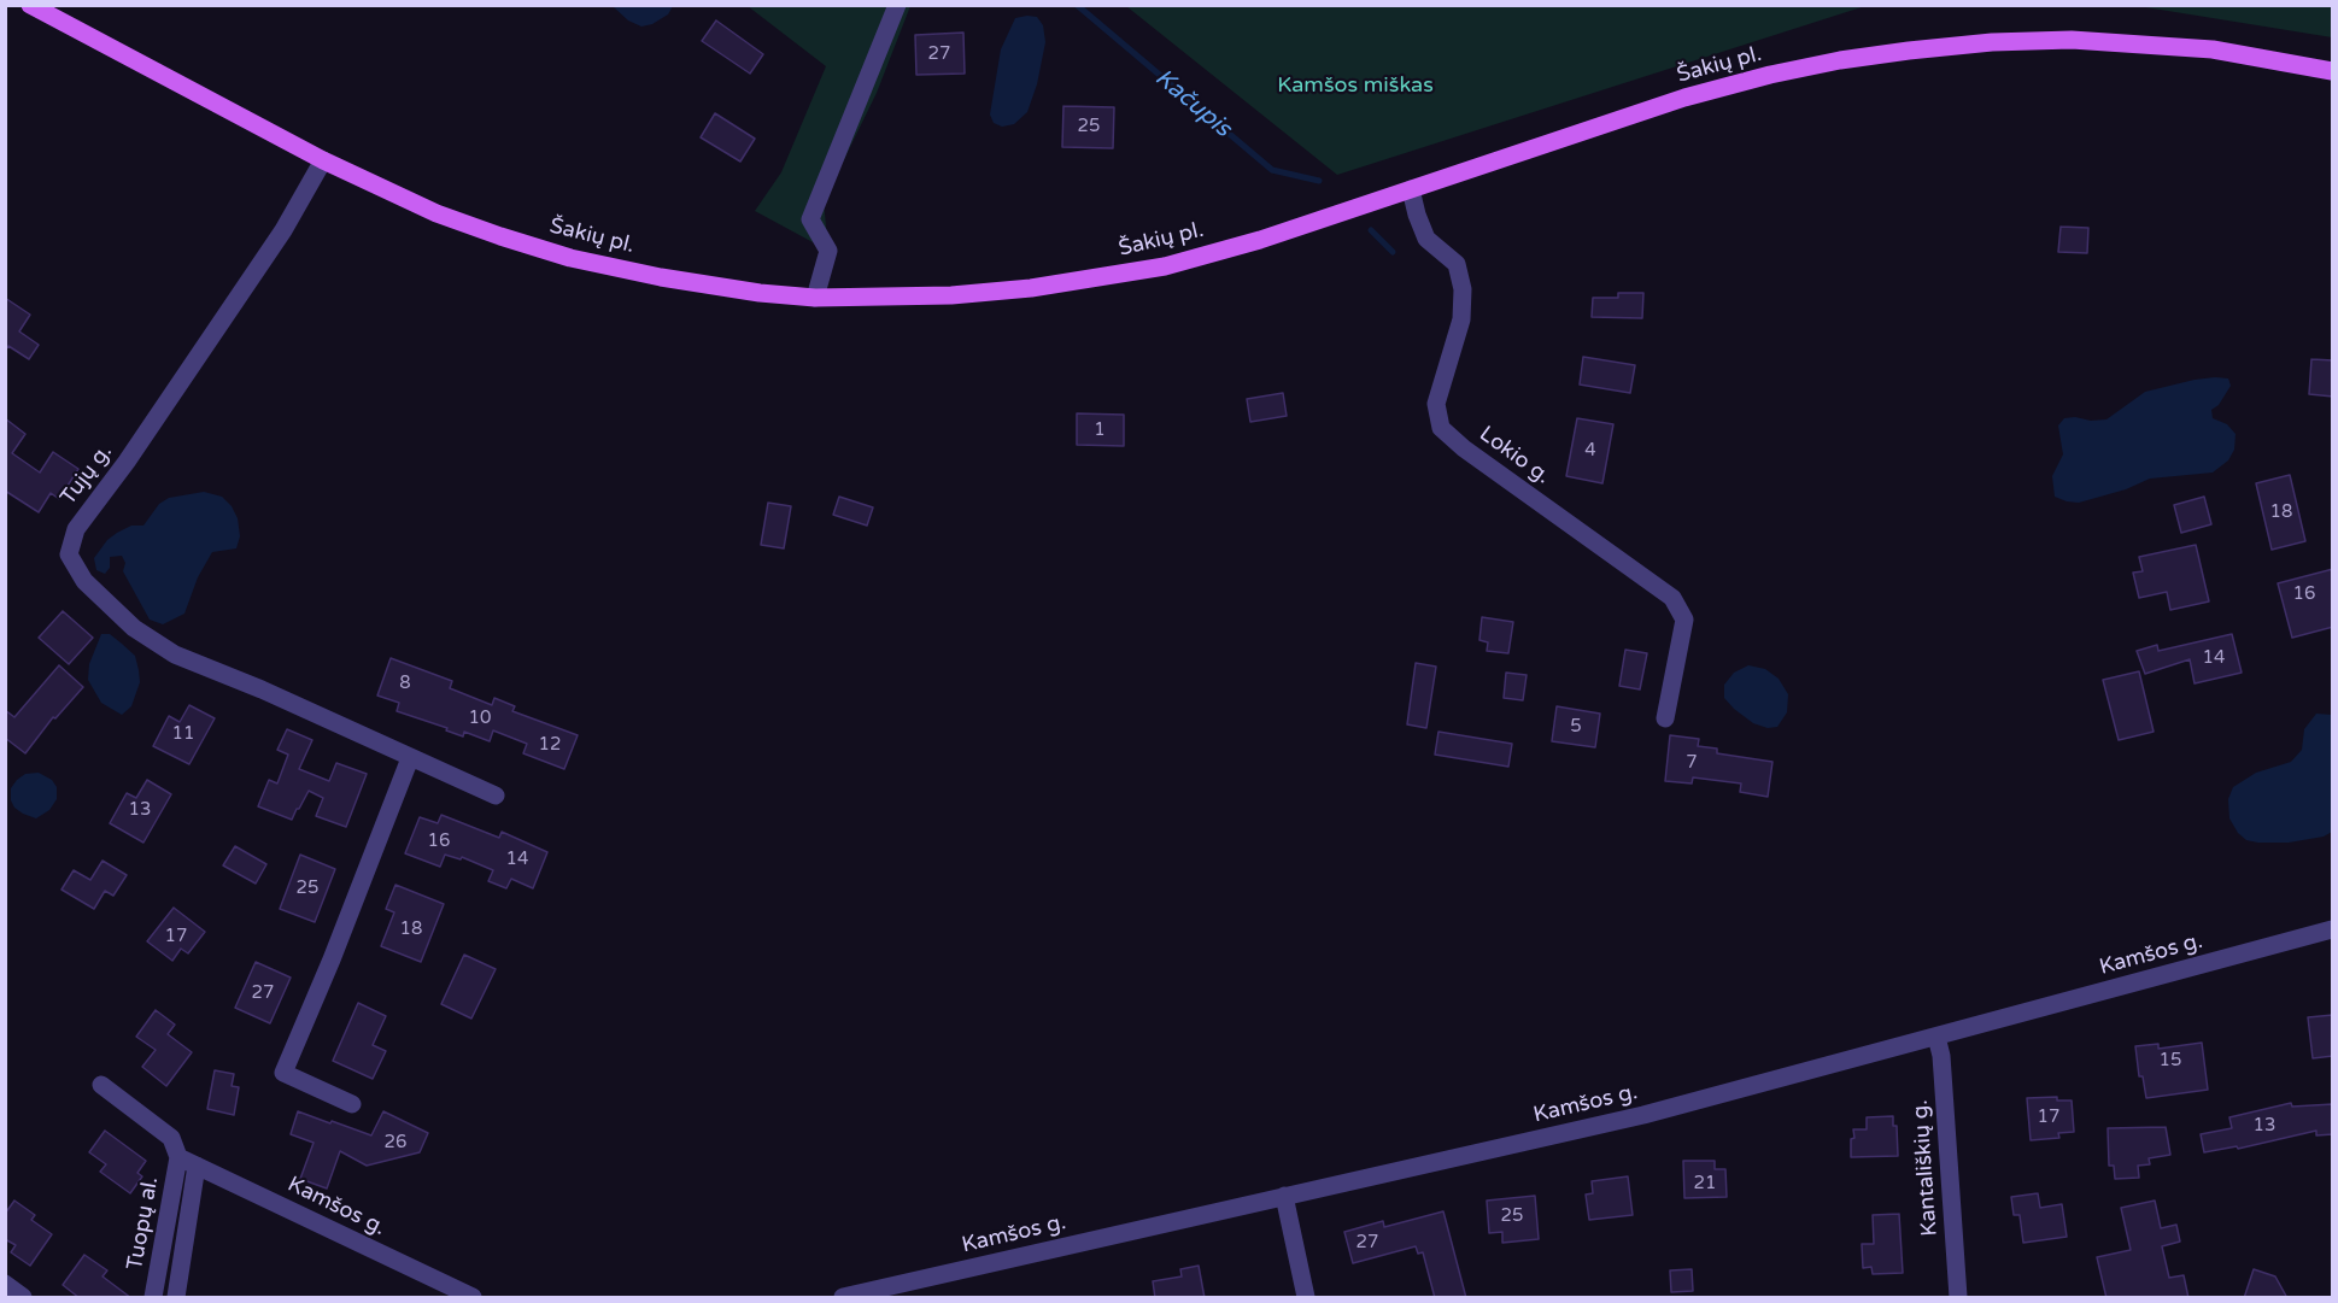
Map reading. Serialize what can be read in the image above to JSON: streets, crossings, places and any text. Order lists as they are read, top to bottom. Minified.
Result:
{"streets":{"main road":["Šakių pl."],"street":["Lokio g.","Tujų g.","Kamšos g.","Kantališkių g.","Tuopų al."]},"crossings":[["Šakių pl.","Lokio g."],["Šakių pl.","Tujų g."],["Kamšos g.","Kantališkių g."],["Kamšos g.","Tuopų al."]],"water":["Kačupis"],"parks":["Kamšos miškas"],"house_numbers":["27","25","1","4","18","16","14","8","10","5","11","12","7","13","16","14","25","18","17","27","15","17","13","26","21","25","27"]}
